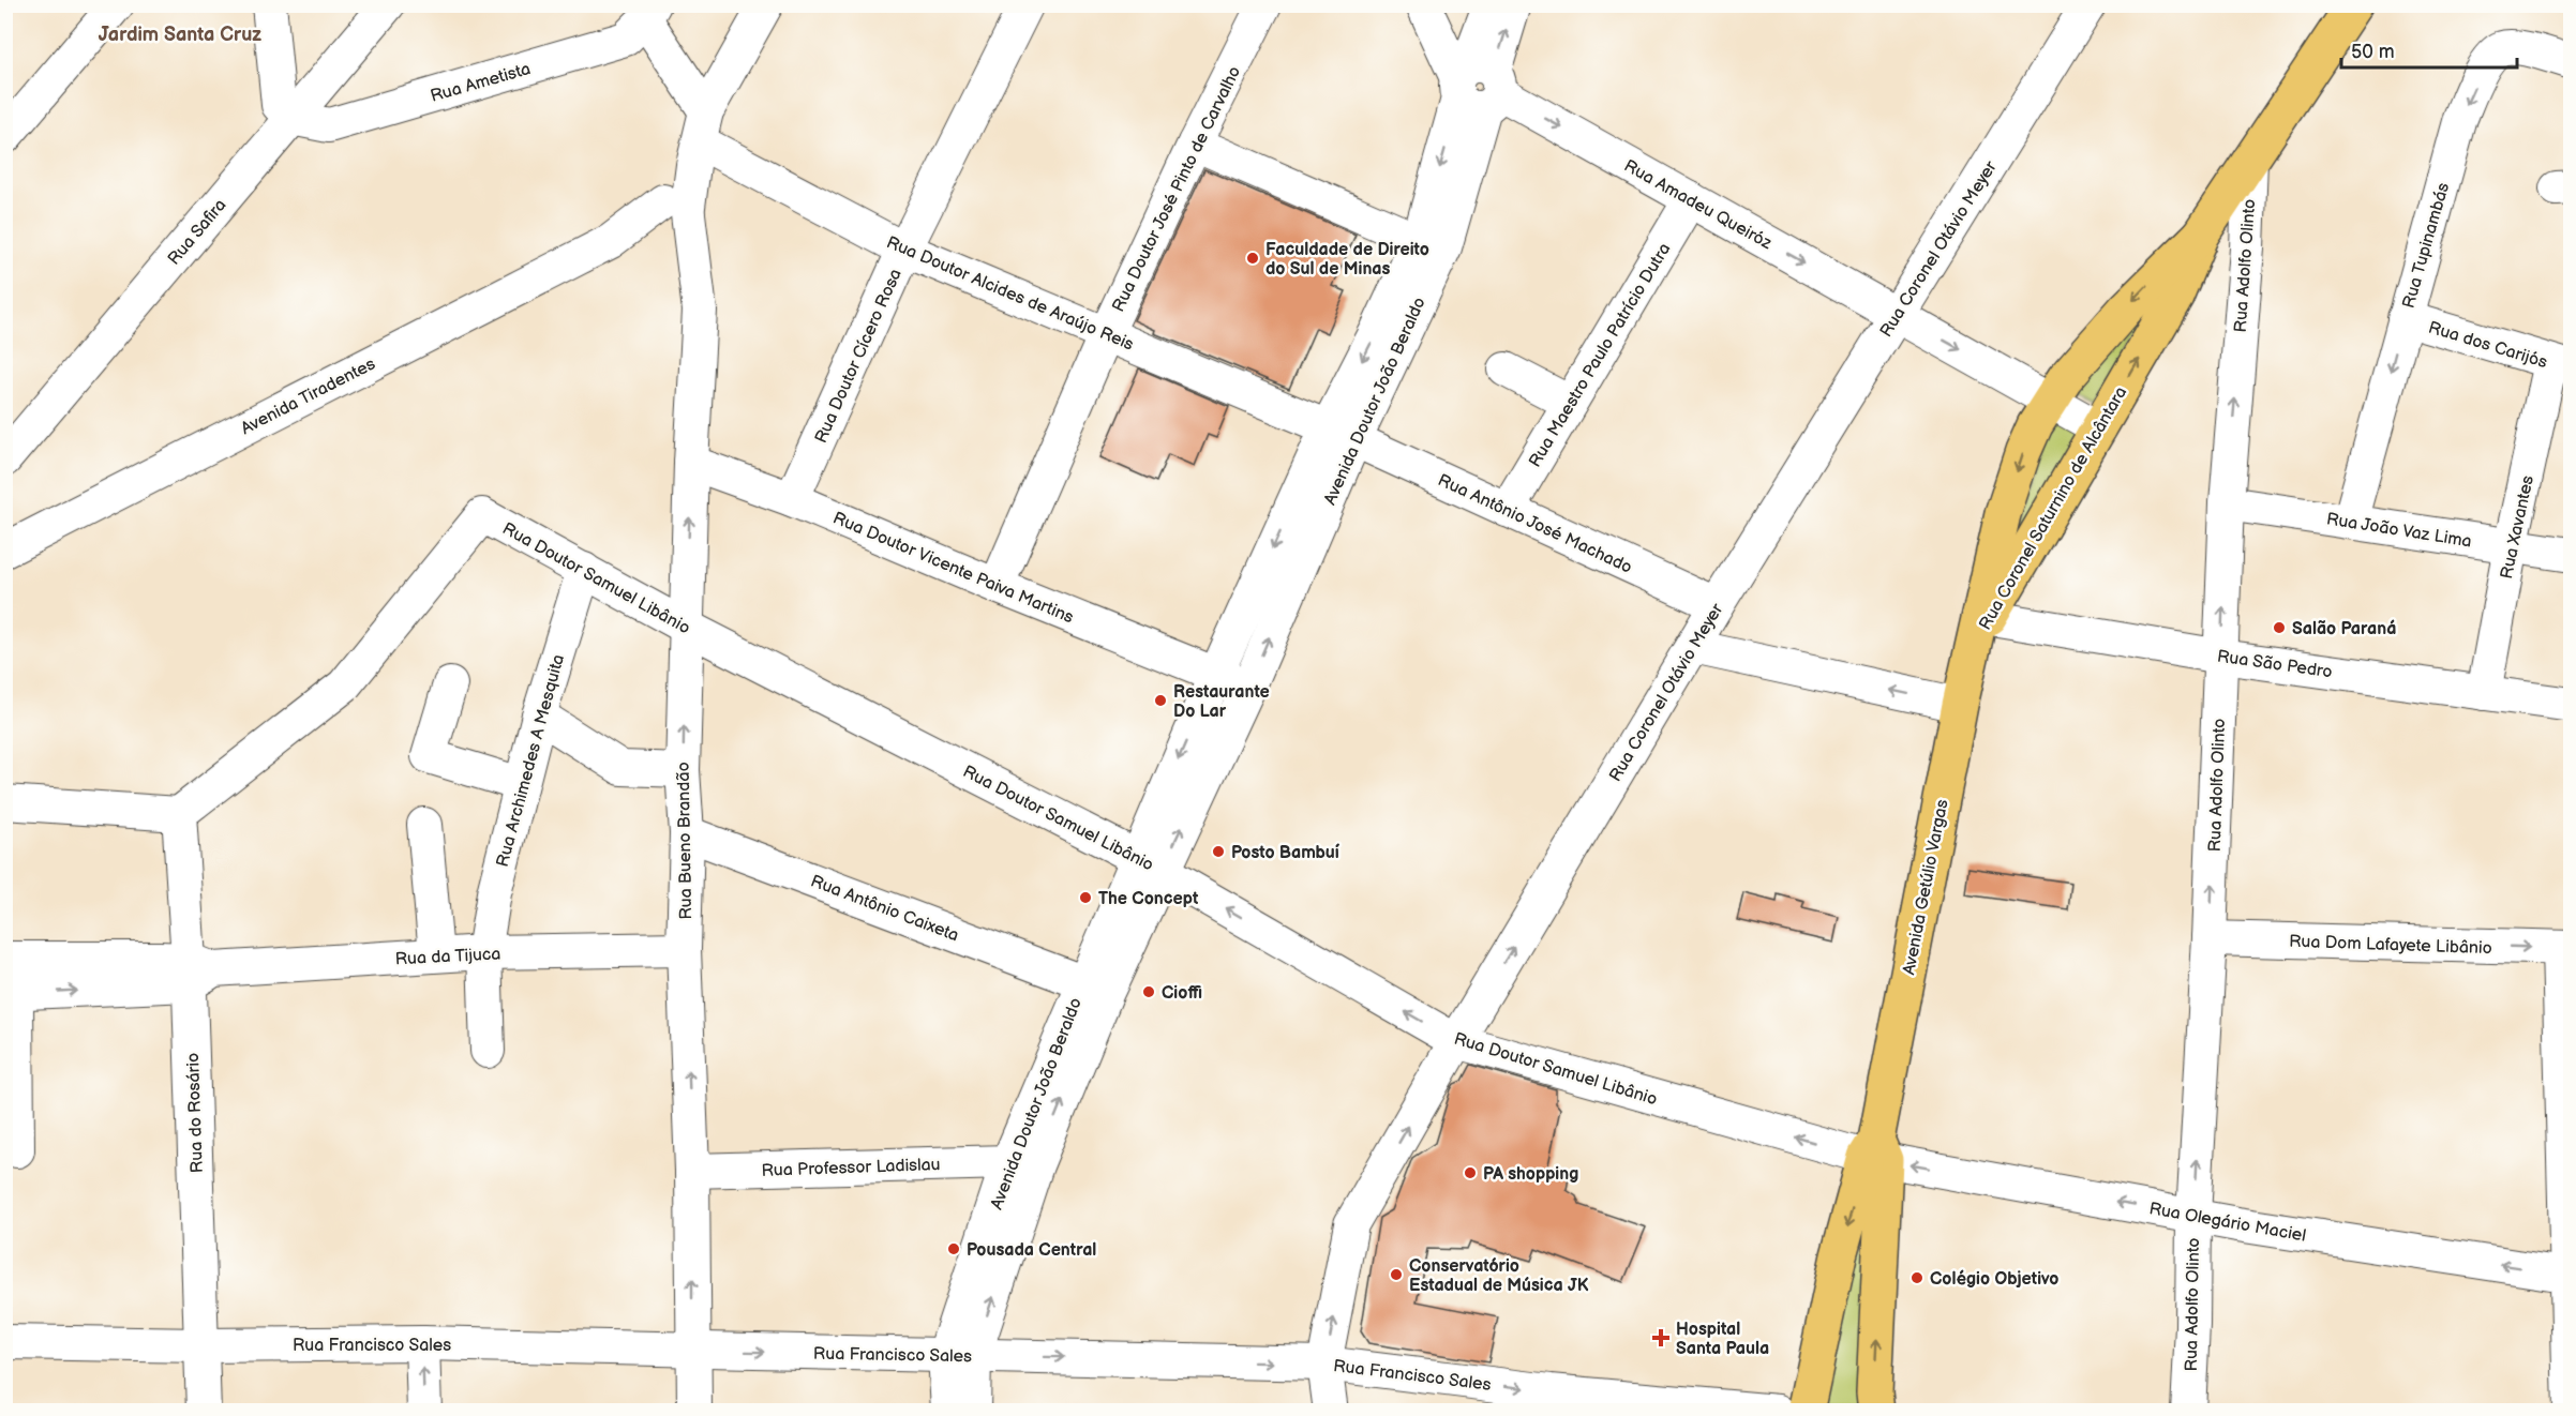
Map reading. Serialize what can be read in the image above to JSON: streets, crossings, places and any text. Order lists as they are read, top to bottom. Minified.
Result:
{"streets":{"main road":["Rua Coronel Saturnino de Alcântara","Avenida Getúlio Vargas"],"street":["Rua Ametista","Rua Doutor José Pinto de Carvalho","Rua Amadeu Queiróz","Rua Safira","Rua Tupinambás","Rua Coronel Otávio Meyer","Rua Adolfo Olinto","Rua Doutor Alcides de Araújo Reis","Rua dos Carijós","Rua Maestro Paulo Patrício Dutra","Rua Doutor Cícero Rosa","Avenida Tiradentes","Avenida Doutor João Beraldo","Rua Antônio José Machado","Rua Xavantes","Rua João Vaz Lima","Rua Doutor Vicente Paiva Martins","Rua Doutor Samuel Libânio","Rua São Pedro","Rua Archimedes A Mesquita","Rua Bueno Brandão","Rua Antônio Caixeta","Rua Dom Lafayete Libânio","Rua da Tijuca","Rua do Rosário","Rua Professor Ladislau","Rua Olegário Maciel","Rua Francisco Sales"]},"crossings":[["Rua Ametista","Rua Safira"],["Rua Doutor José Pinto de Carvalho","Rua Doutor Alcides de Araújo Reis"],["Rua Doutor José Pinto de Carvalho","Rua Doutor Vicente Paiva Martins"],["Rua Amadeu Queiróz","Rua Coronel Otávio Meyer"],["Rua Amadeu Queiróz","Rua Maestro Paulo Patrício Dutra"],["Rua Amadeu Queiróz","Avenida Doutor João Beraldo"],["Rua Amadeu Queiróz","Rua Coronel Saturnino de Alcântara"],["Rua Tupinambás","Rua dos Carijós"],["Rua Tupinambás","Rua João Vaz Lima"],["Rua Coronel Otávio Meyer","Rua Antônio José Machado"],["Rua Coronel Otávio Meyer","Rua Doutor Samuel Libânio"],["Rua Coronel Otávio Meyer","Rua Francisco Sales"],["Rua Adolfo Olinto","Rua Coronel Saturnino de Alcântara"],["Rua Adolfo Olinto","Rua João Vaz Lima"],["Rua Adolfo Olinto","Rua São Pedro"],["Rua Adolfo Olinto","Rua Dom Lafayete Libânio"],["Rua Adolfo Olinto","Rua Olegário Maciel"],["Rua Doutor Alcides de Araújo Reis","Rua Doutor Cícero Rosa"],["Rua Doutor Alcides de Araújo Reis","Avenida Doutor João Beraldo"],["Rua Doutor Alcides de Araújo Reis","Rua Antônio José Machado"],["Rua Doutor Alcides de Araújo Reis","Rua Bueno Brandão"],["Rua dos Carijós","Rua Xavantes"],["Rua Maestro Paulo Patrício Dutra","Rua Antônio José Machado"],["Rua Doutor Cícero Rosa","Rua Doutor Vicente Paiva Martins"],["Avenida Tiradentes","Rua Bueno Brandão"],["Avenida Doutor João Beraldo","Rua Antônio José Machado"],["Avenida Doutor João Beraldo","Rua Doutor Vicente Paiva Martins"],["Avenida Doutor João Beraldo","Rua Doutor Samuel Libânio"],["Avenida Doutor João Beraldo","Rua Antônio Caixeta"],["Avenida Doutor João Beraldo","Rua Professor Ladislau"],["Avenida Doutor João Beraldo","Rua Francisco Sales"],["Rua Coronel Saturnino de Alcântara","Rua São Pedro"],["Rua Coronel Saturnino de Alcântara","Avenida Getúlio Vargas"],["Rua Xavantes","Rua João Vaz Lima"],["Rua Xavantes","Rua São Pedro"],["Rua Doutor Vicente Paiva Martins","Rua Bueno Brandão"],["Rua Doutor Samuel Libânio","Rua Archimedes A Mesquita"],["Rua Doutor Samuel Libânio","Rua Bueno Brandão"],["Rua Doutor Samuel Libânio","Avenida Getúlio Vargas"],["Rua Doutor Samuel Libânio","Rua do Rosário"],["Rua Doutor Samuel Libânio","Rua Olegário Maciel"],["Rua São Pedro","Avenida Getúlio Vargas"],["Rua Archimedes A Mesquita","Rua da Tijuca"],["Rua Bueno Brandão","Rua Antônio Caixeta"],["Rua Bueno Brandão","Rua da Tijuca"],["Rua Bueno Brandão","Rua Professor Ladislau"],["Rua Bueno Brandão","Rua Francisco Sales"],["Avenida Getúlio Vargas","Rua Olegário Maciel"],["Rua da Tijuca","Rua do Rosário"],["Rua do Rosário","Rua Francisco Sales"]],"one_way":["Rua Amadeu Queiróz","Rua Tupinambás","Rua Coronel Otávio Meyer","Rua Adolfo Olinto","Rua Doutor Samuel Libânio","Rua Bueno Brandão","Rua Dom Lafayete Libânio","Rua Olegário Maciel","Rua Francisco Sales"],"districts":["Jardim Santa Cruz"],"places":{"other":["Faculdade de Direito do Sul de Minas","Salão Paraná","Restaurante Do Lar","Posto Bambuí","The Concept","Cioffi","PA shopping","Pousada Central","Conservatório Estadual de Música JK","Colégio Objetivo"],"health":["Hospital Santa Paula"]},"scale_bar":"50 m"}
